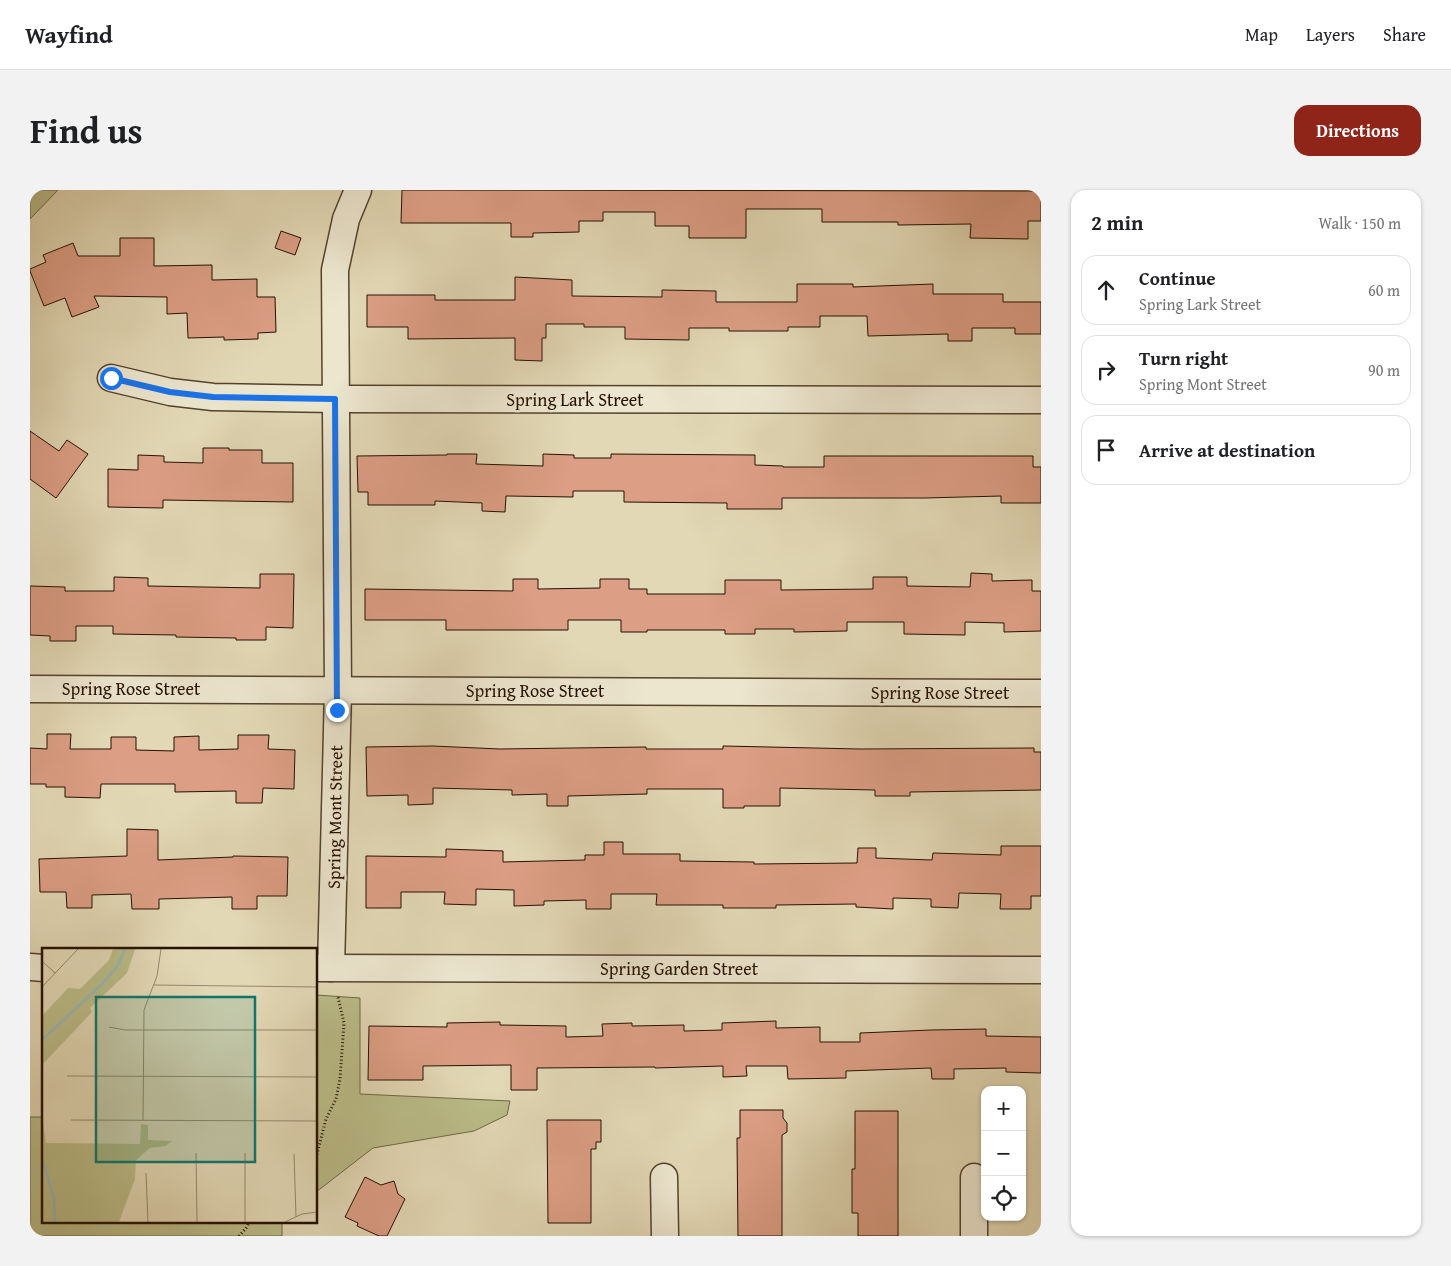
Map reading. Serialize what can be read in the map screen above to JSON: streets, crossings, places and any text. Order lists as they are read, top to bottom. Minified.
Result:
{"streets":{"street":["Spring Lark Street","Spring Rose Street","Spring Mont Street","Spring Garden Street"]},"crossings":[["Spring Lark Street","Spring Mont Street"],["Spring Rose Street","Spring Mont Street"],["Spring Mont Street","Spring Garden Street"]],"page":{"header":"Wayfind","nav":["Map","Layers","Share"],"title":"Find us","buttons":"Directions","heading":["2 min","Walk · 150 m"],"list":[["Continue","Spring Lark Street","60 m"],["Turn right","Spring Mont Street","90 m"],"Arrive at destination"],"map_buttons":["+","−"]}}
